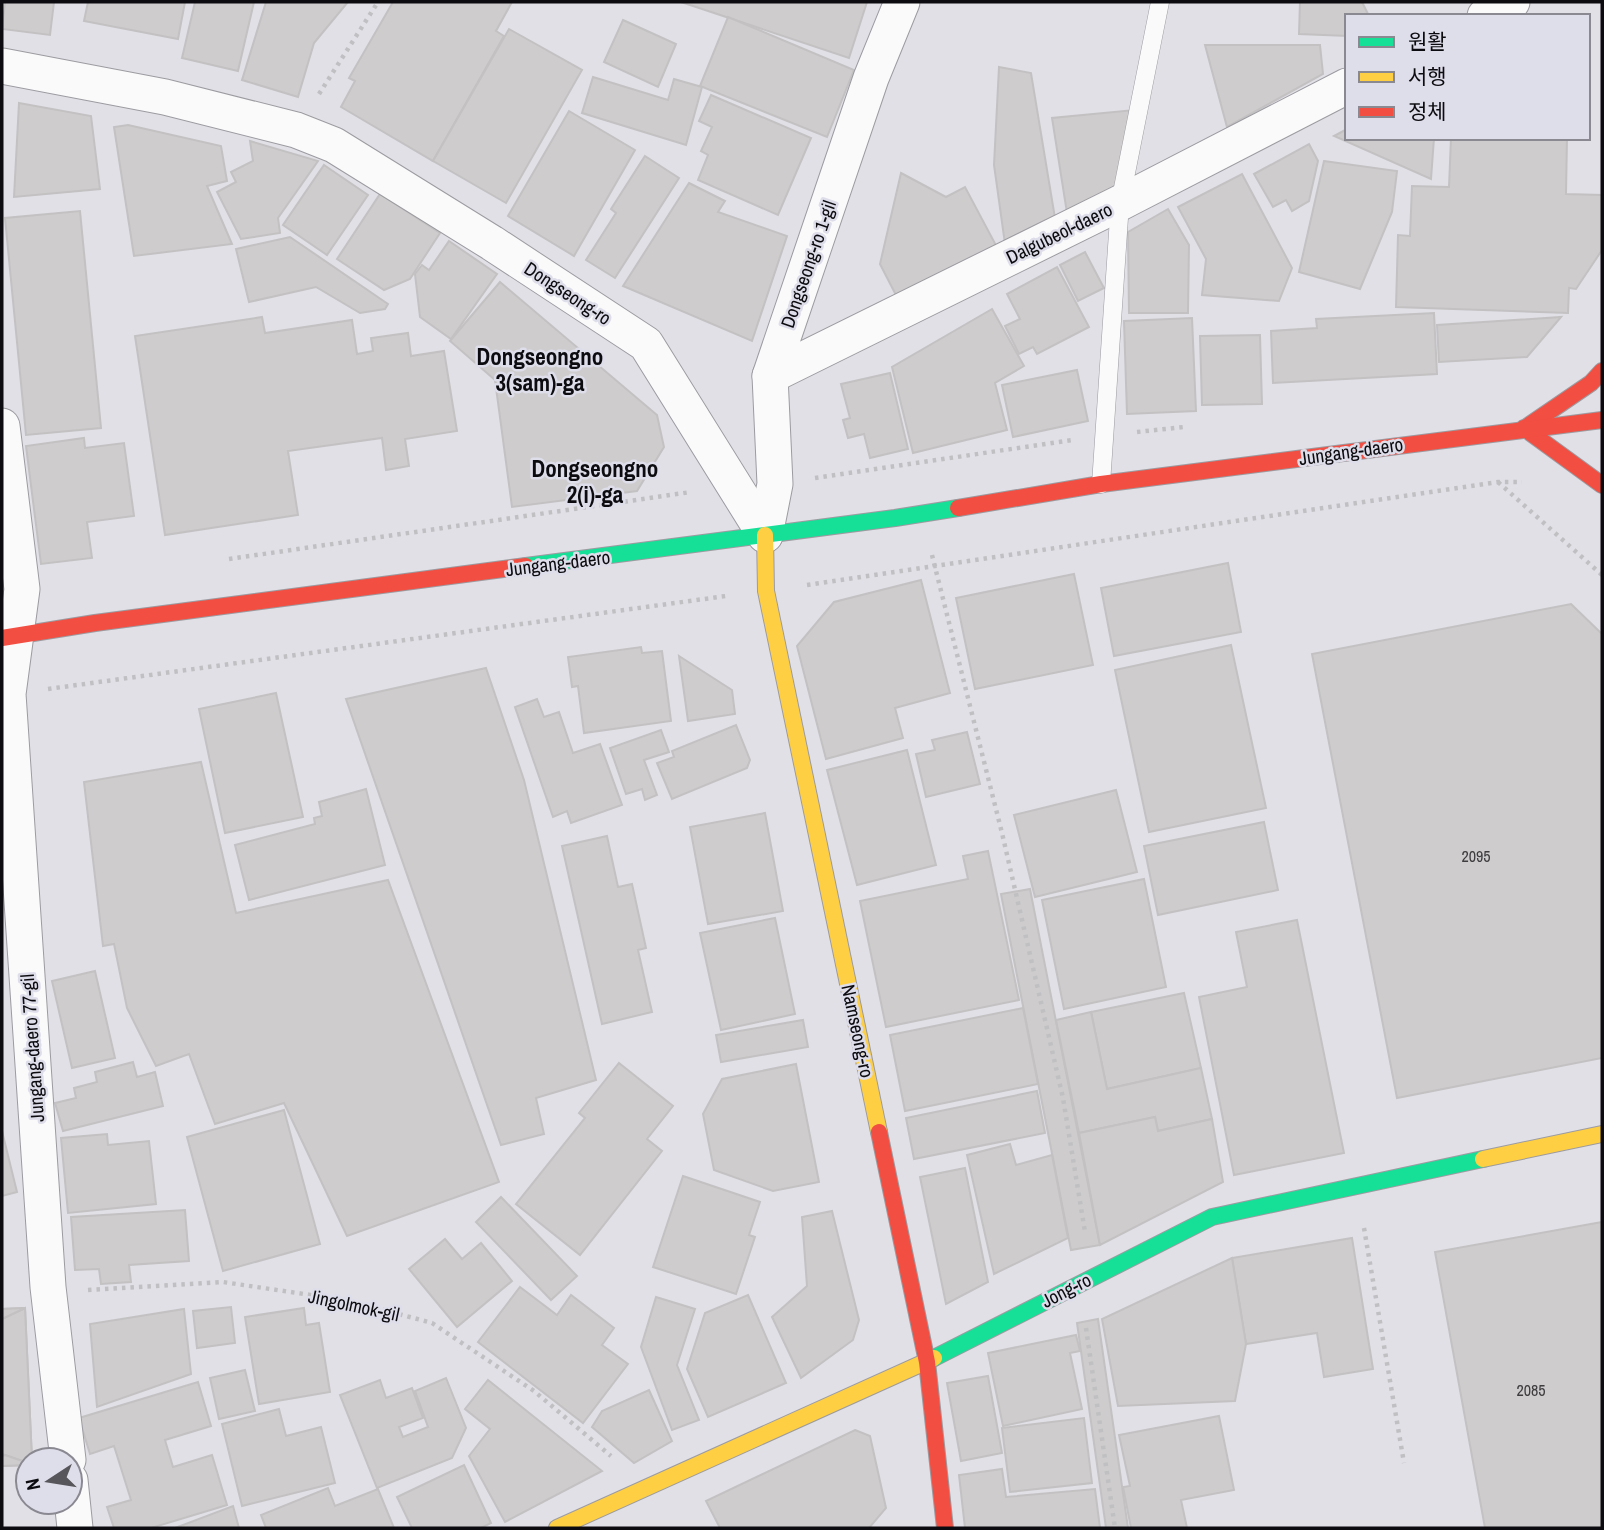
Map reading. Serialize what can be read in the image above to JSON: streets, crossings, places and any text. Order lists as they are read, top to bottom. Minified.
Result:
{"streets":{"street":["Dalgubeol-daero","Dongseong-ro 1-gil","Dongseong-ro","Jungang-daero","Namseong-ro","Jungang-daero 77-gil","Jong-ro"],"path":["Jingolmok-gil"]},"crossings":[["Dalgubeol-daero","Dongseong-ro 1-gil"],["Dongseong-ro 1-gil","Dongseong-ro"],["Dongseong-ro 1-gil","Jungang-daero"],["Dongseong-ro 1-gil","Namseong-ro"],["Dongseong-ro","Jungang-daero"],["Dongseong-ro","Namseong-ro"],["Jungang-daero","Namseong-ro"],["Jungang-daero","Jungang-daero 77-gil"],["Namseong-ro","Jong-ro"],["Jungang-daero 77-gil","Jingolmok-gil"],["Jong-ro","Jingolmok-gil"]],"districts":["Dongseongno 3(sam)-ga","Dongseongno 2(i)-ga"],"house_numbers":["2095","2085"],"legend":["원활","서행","정체"],"north":"left"}
